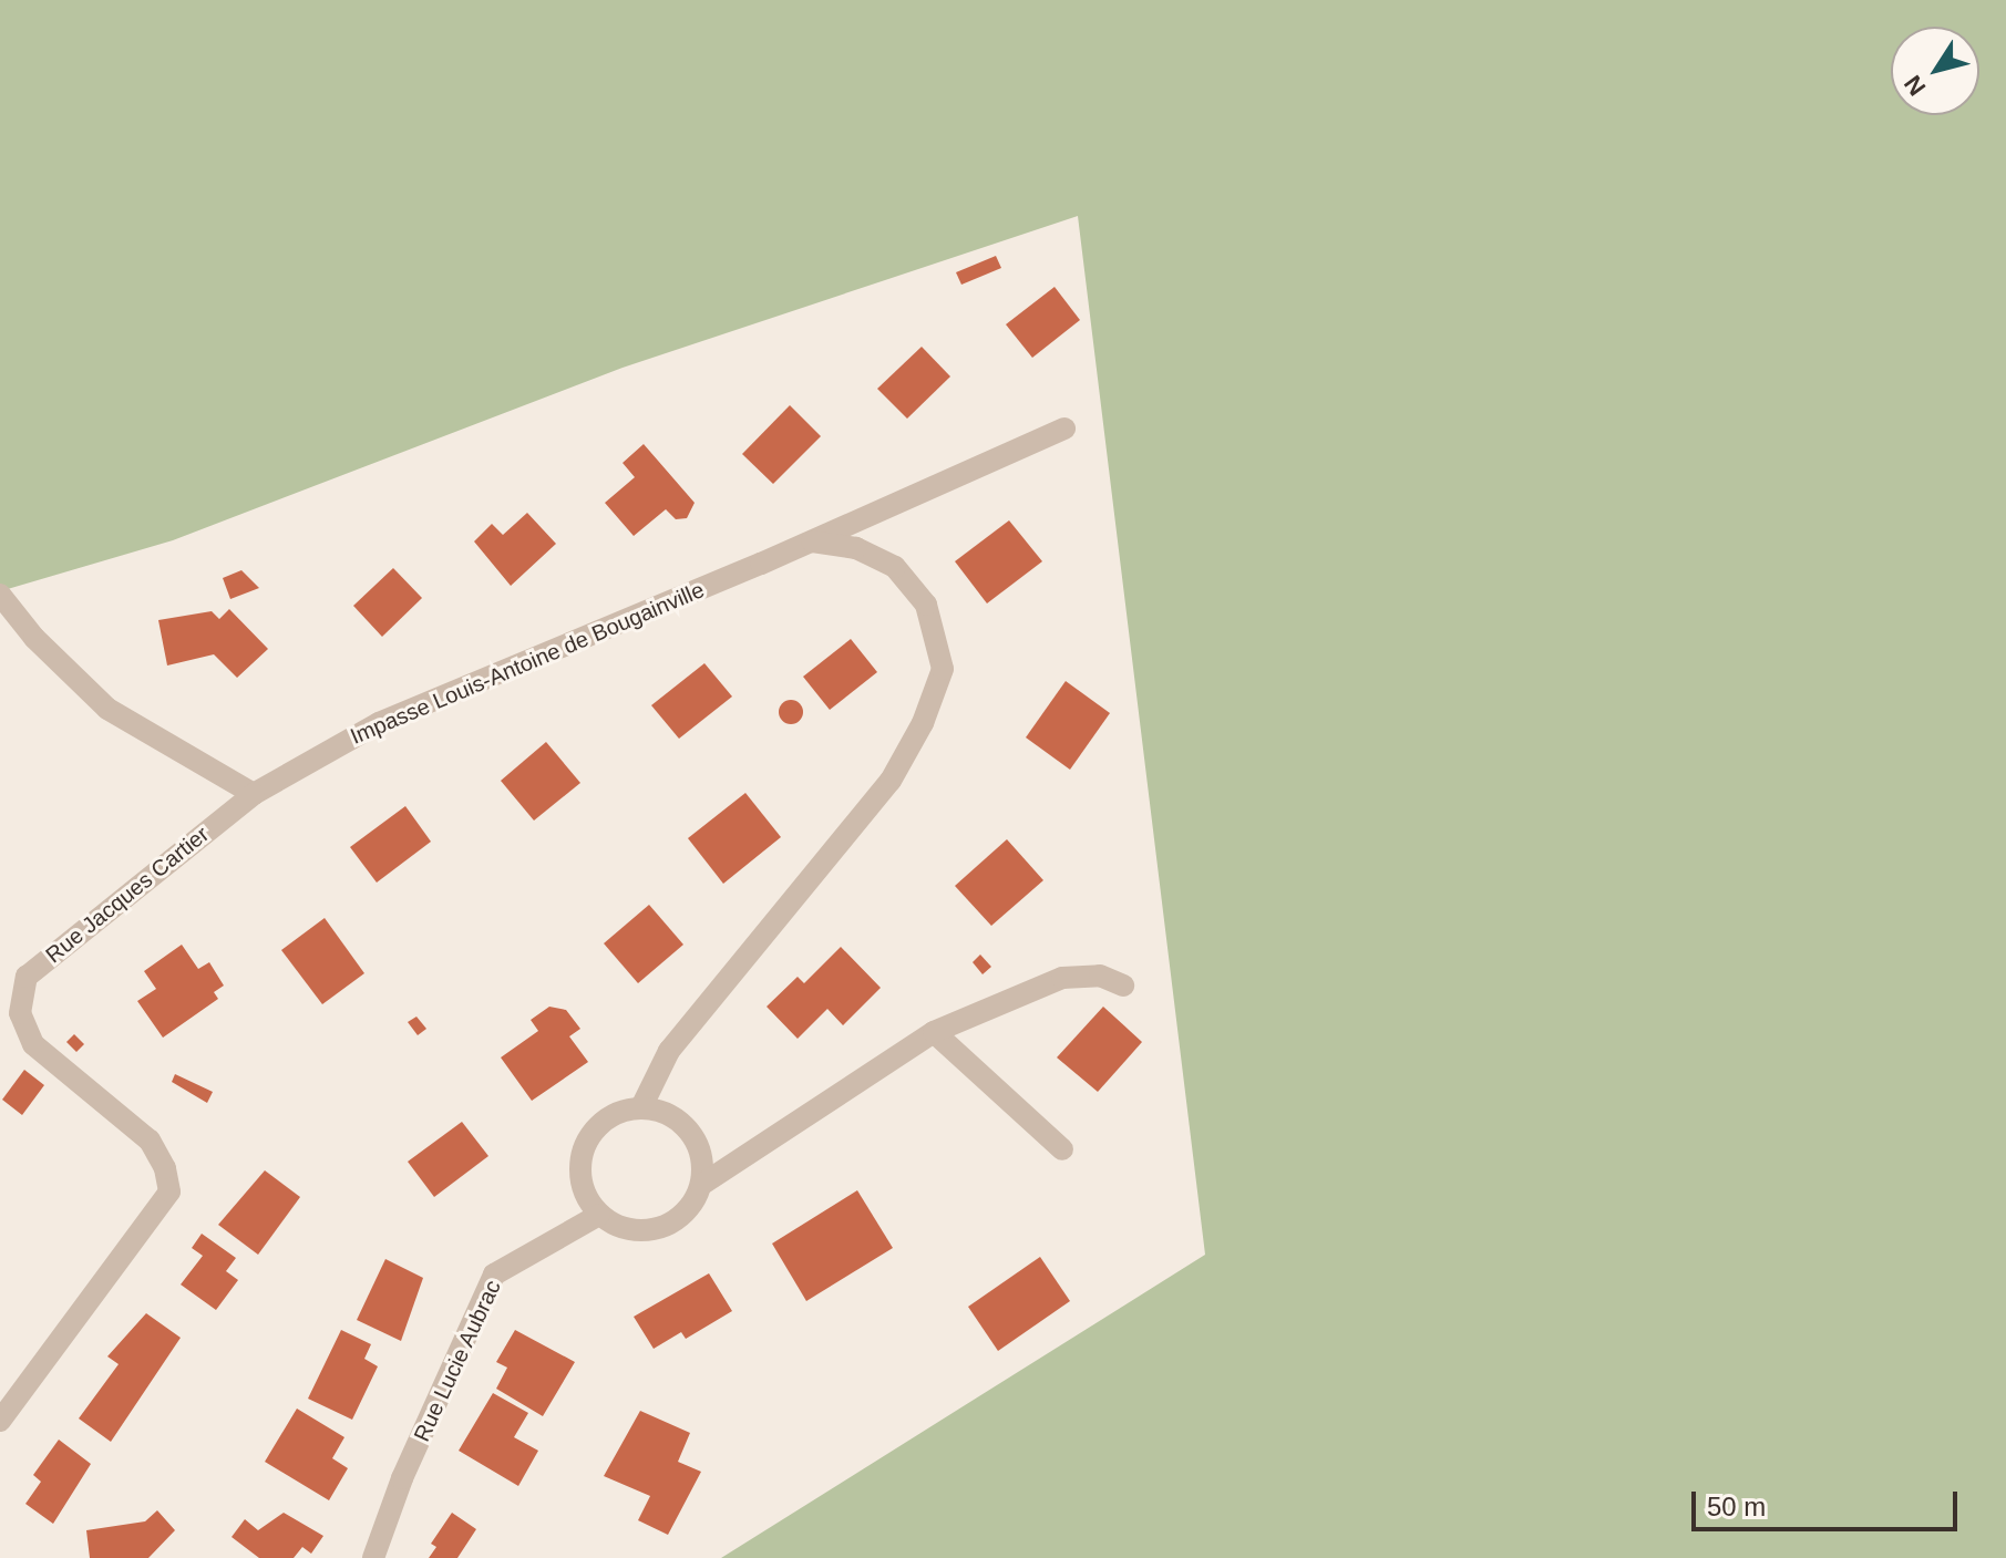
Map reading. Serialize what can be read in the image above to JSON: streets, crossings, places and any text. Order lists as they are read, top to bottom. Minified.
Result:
{"streets":{"street":["Impasse Louis-Antoine de Bougainville","Rue Jacques Cartier","Rue Lucie Aubrac"]},"crossings":[["Impasse Louis-Antoine de Bougainville","Rue Jacques Cartier"]],"scale_bar":"50 m","north":"bottom left"}
